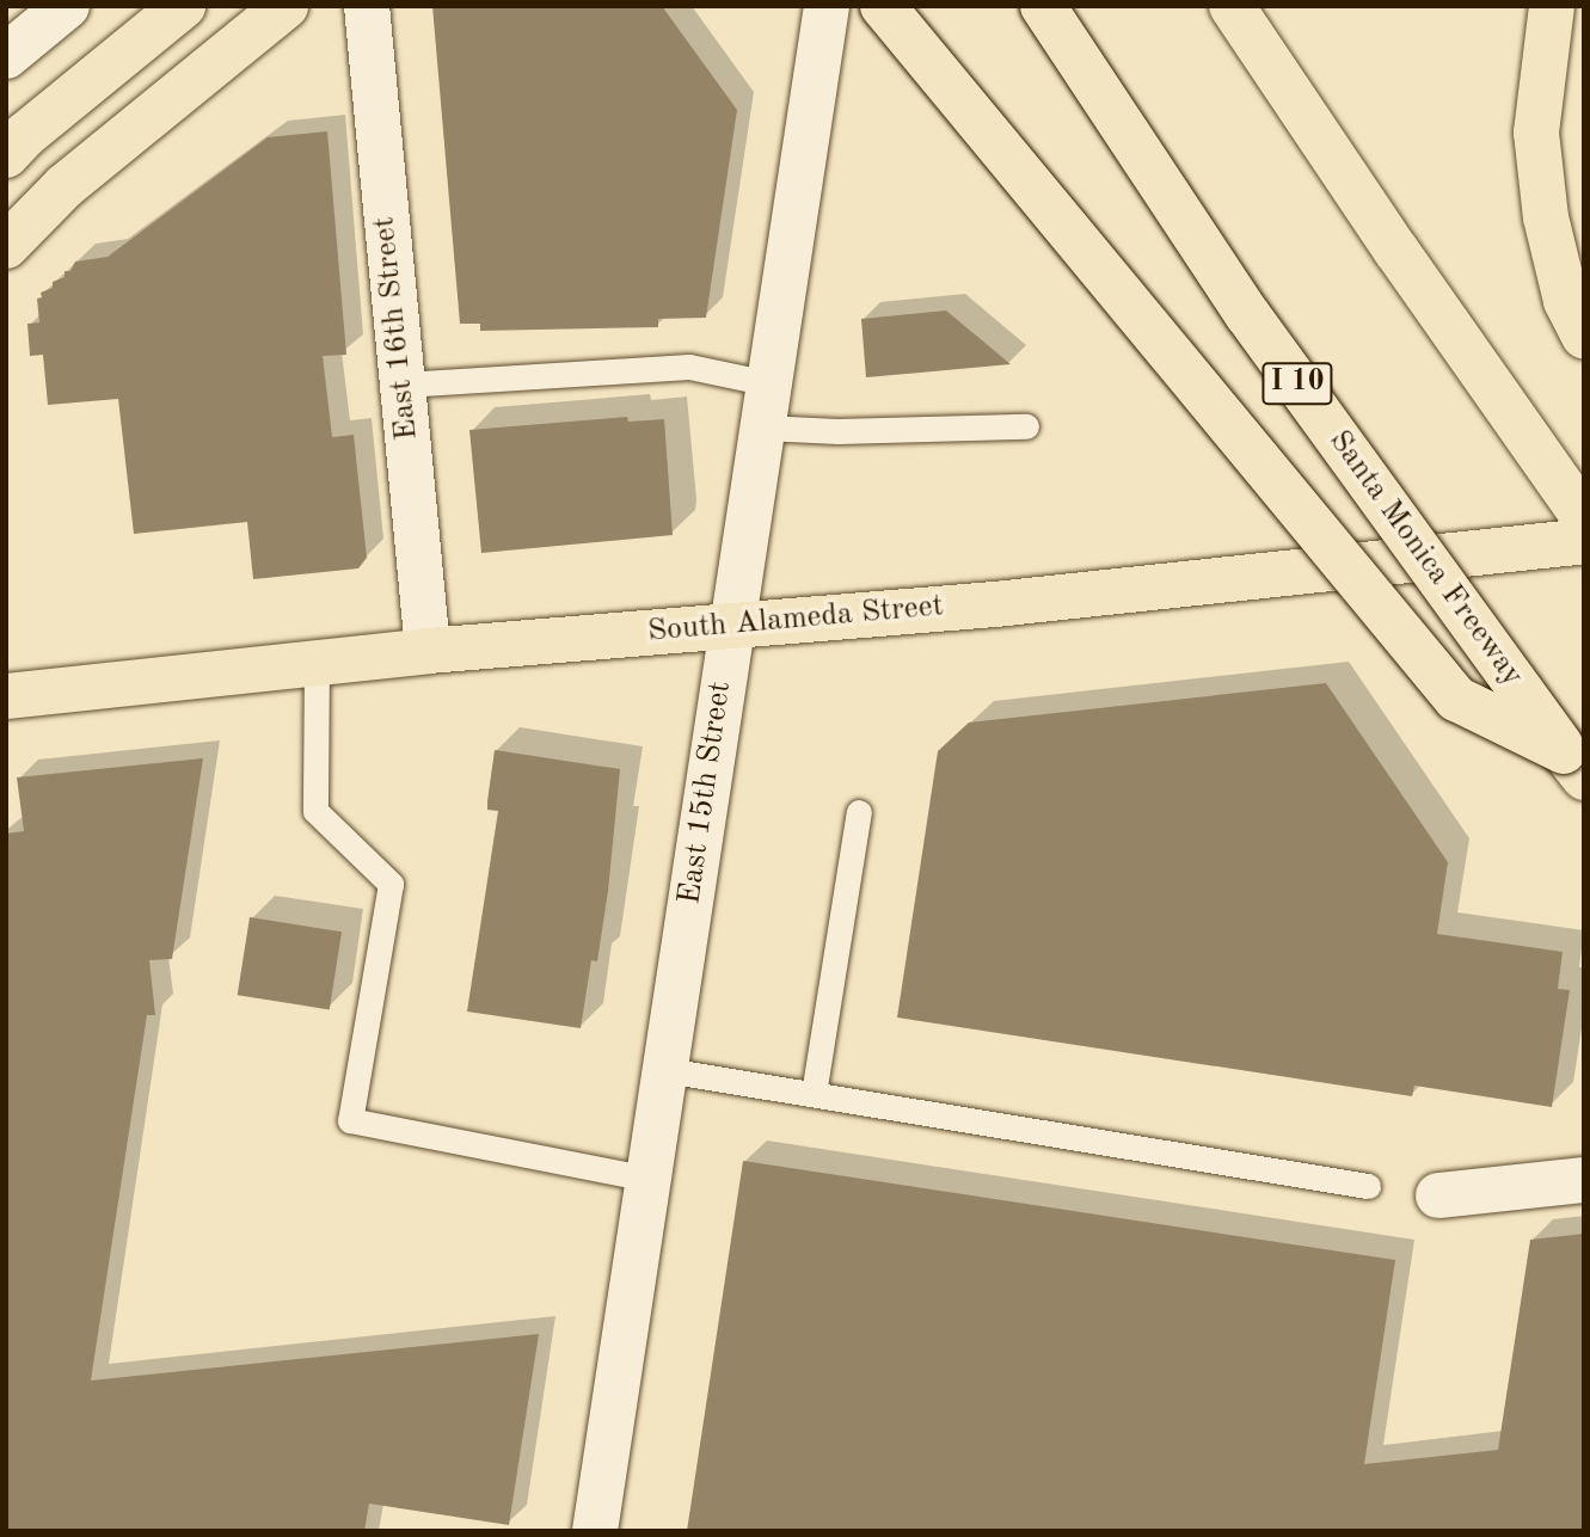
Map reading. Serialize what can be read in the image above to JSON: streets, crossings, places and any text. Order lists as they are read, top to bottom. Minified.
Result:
{"streets":{"main road":["I 10","Santa Monica Freeway","South Alameda Street"],"street":["East 16th Street","East 15th Street"]},"crossings":[["East 16th Street","South Alameda Street"],["South Alameda Street","East 15th Street"]]}
